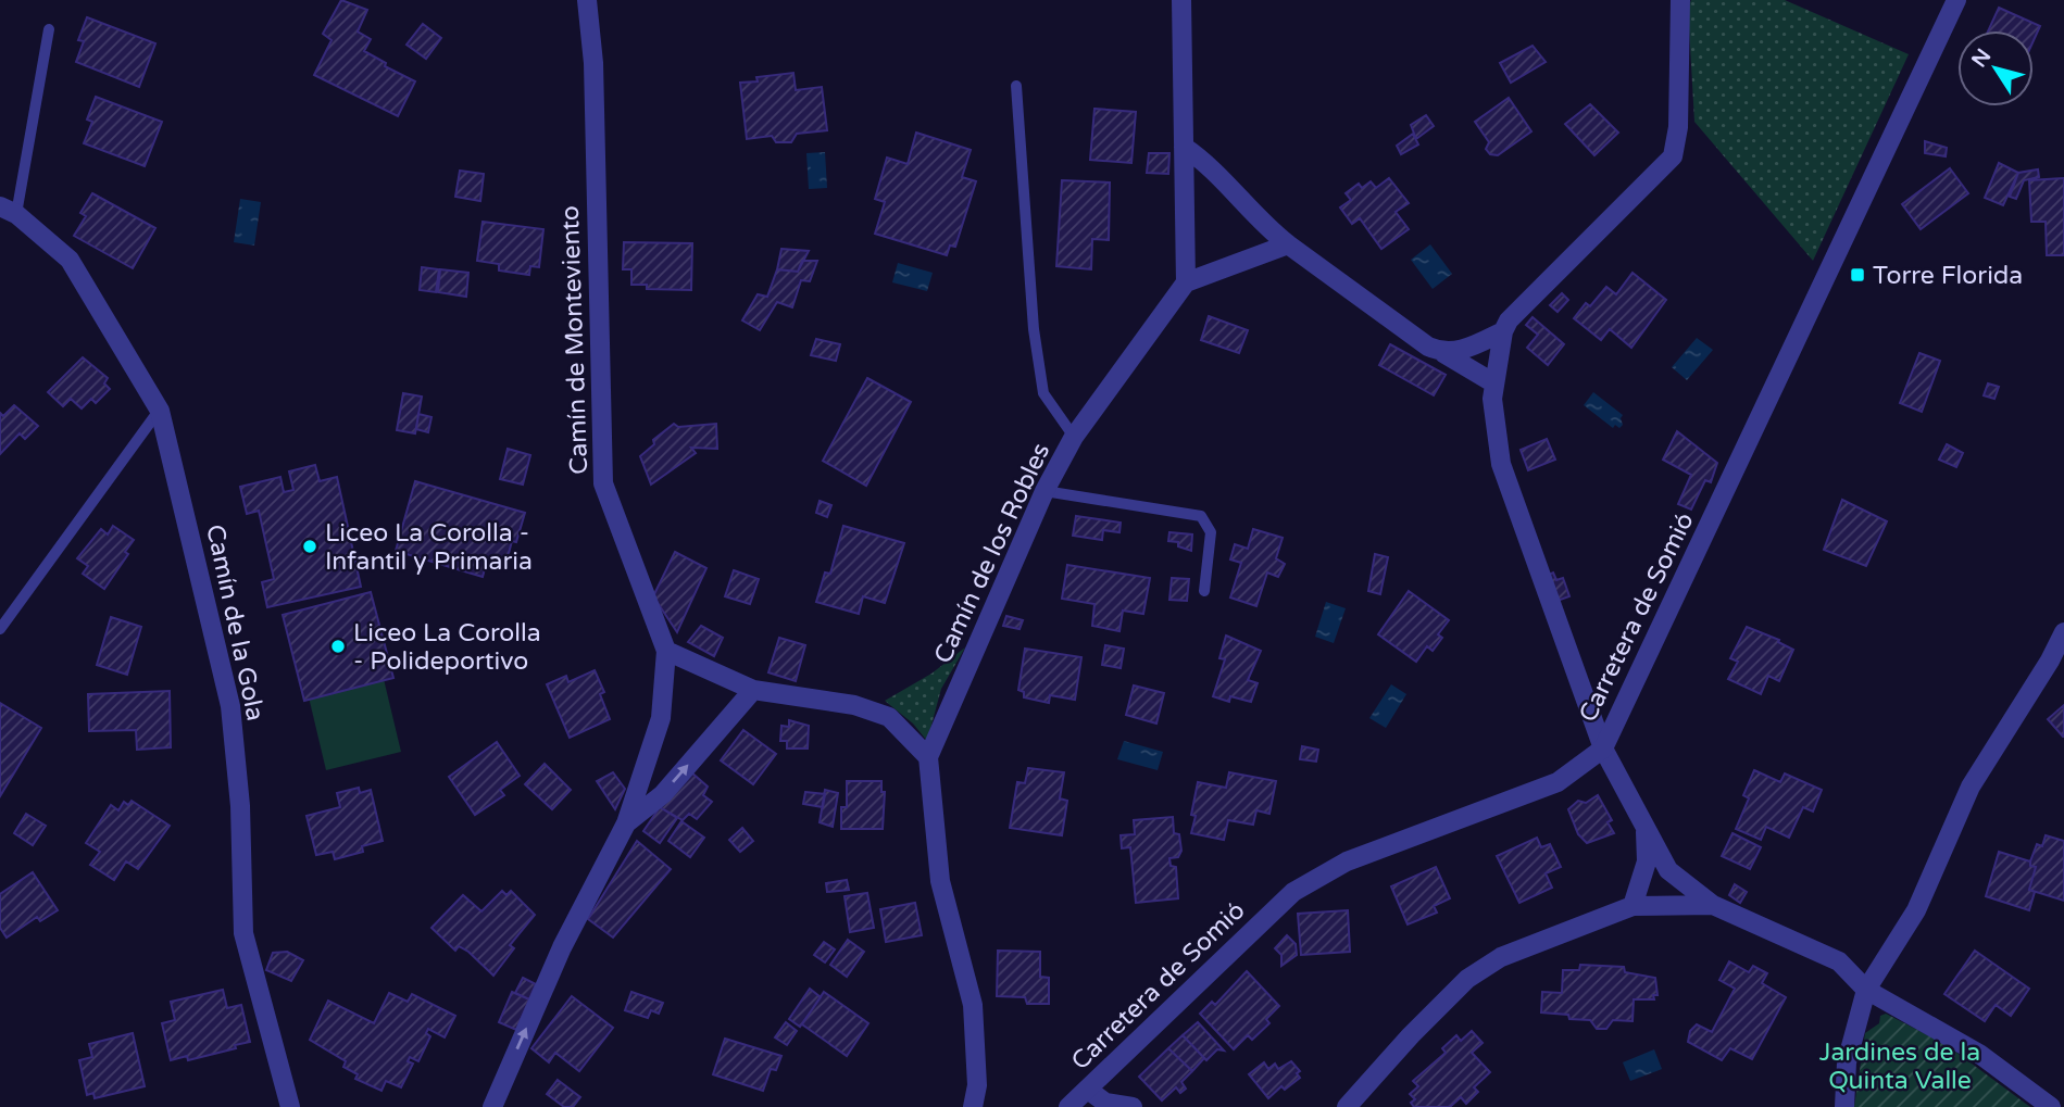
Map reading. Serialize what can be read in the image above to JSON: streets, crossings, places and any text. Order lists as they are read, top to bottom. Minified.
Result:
{"streets":{"street":["Camín de Monteviento","Camín de los Robles","Carretera de Somió","Camín de la Gola"]},"parks":["Jardines de la Quinta Valle"],"places":{"transit":["Torre Florida"],"other":["Liceo La Corolla - Infantil y Primaria","Liceo La Corolla - Polideportivo"]},"north":"top left"}
